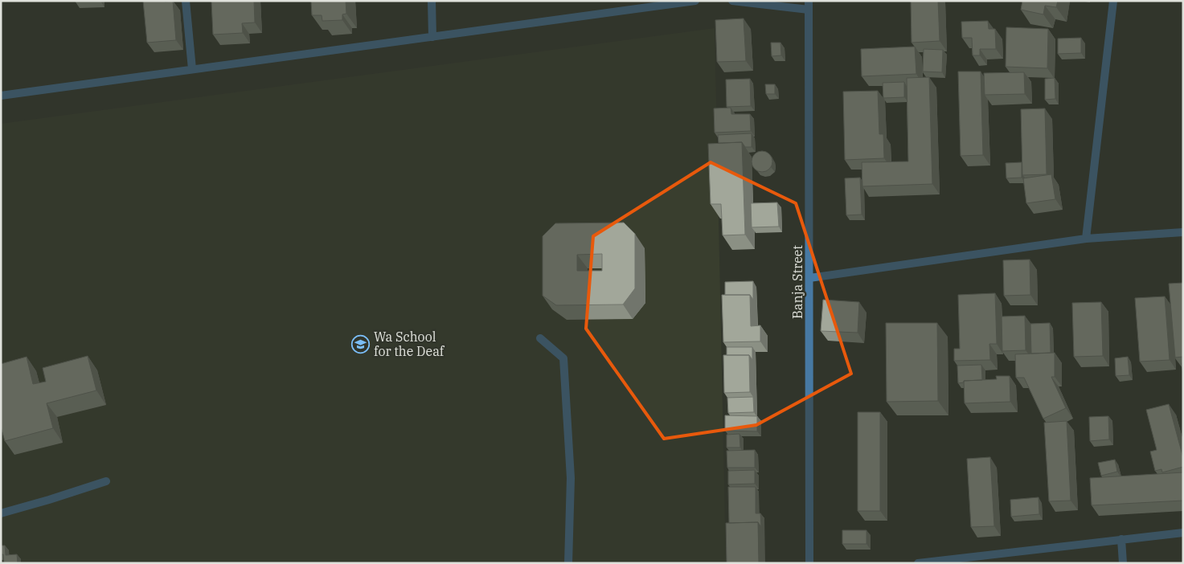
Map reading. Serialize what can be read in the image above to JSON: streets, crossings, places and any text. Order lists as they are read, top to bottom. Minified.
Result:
{"streets":{"street":["Banja Street"]},"places":{"school or university":["Wa School for the Deaf"]}}
